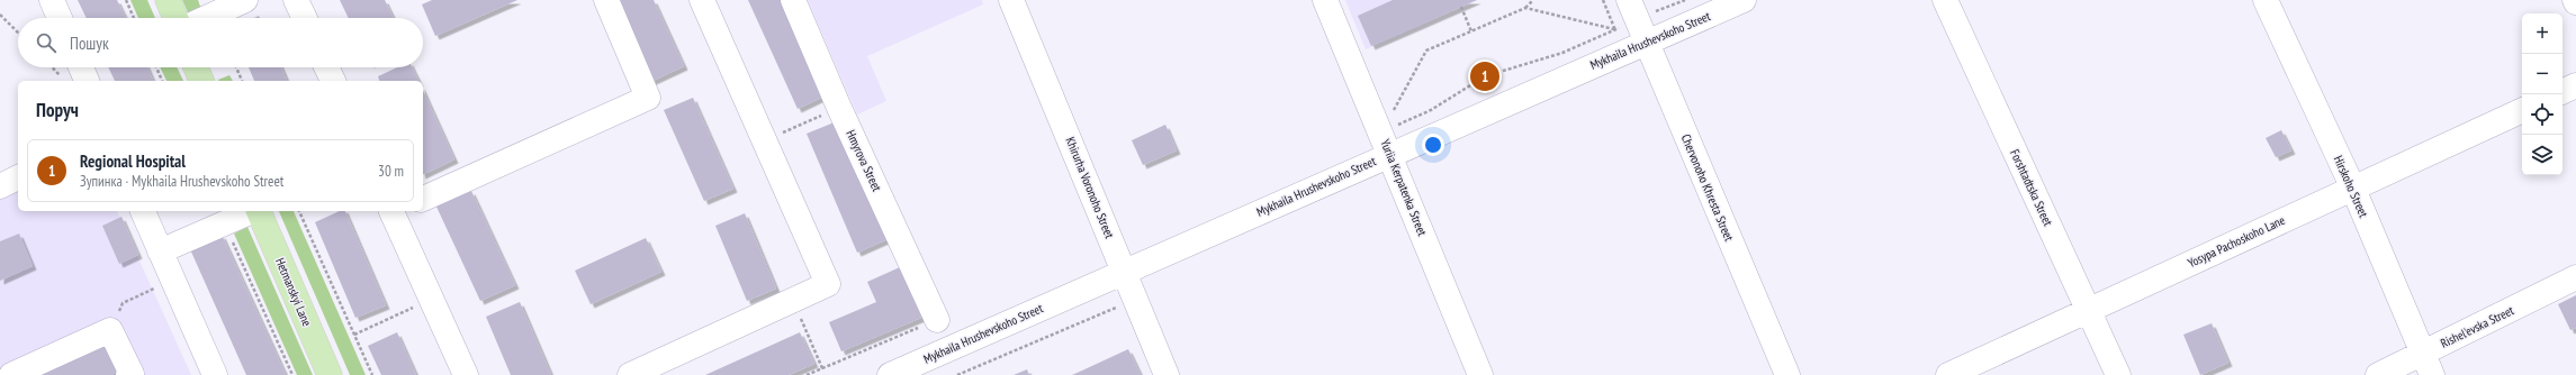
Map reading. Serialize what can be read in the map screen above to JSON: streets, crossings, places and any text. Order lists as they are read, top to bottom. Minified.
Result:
{"streets":{"main road":["Hetmanskyi Lane"],"street":["Mykhaila Hrushevskoho Street","Hmyrova Street","Hirskoho Street","Khirurha Voronoho Street","Yuriia Kerpatenka Street","Chervonoho Khresta Street","Forshtadtska Street","Yosypa Pachoskoho Lane","Rishel'evska Street"]},"crossings":[["Mykhaila Hrushevskoho Street","Khirurha Voronoho Street"],["Mykhaila Hrushevskoho Street","Yuriia Kerpatenka Street"],["Mykhaila Hrushevskoho Street","Chervonoho Khresta Street"],["Hirskoho Street","Yosypa Pachoskoho Lane"],["Hirskoho Street","Rishel'evska Street"],["Forshtadtska Street","Yosypa Pachoskoho Lane"]],"page":{"map_buttons":["+","−"],"search":"Пошук","pins":"1","heading":"Поруч","list":[{"mark":"1","name":"Regional Hospital","note":"Зупинка · Mykhaila Hrushevskoho Street","value":"30 m"}]}}
